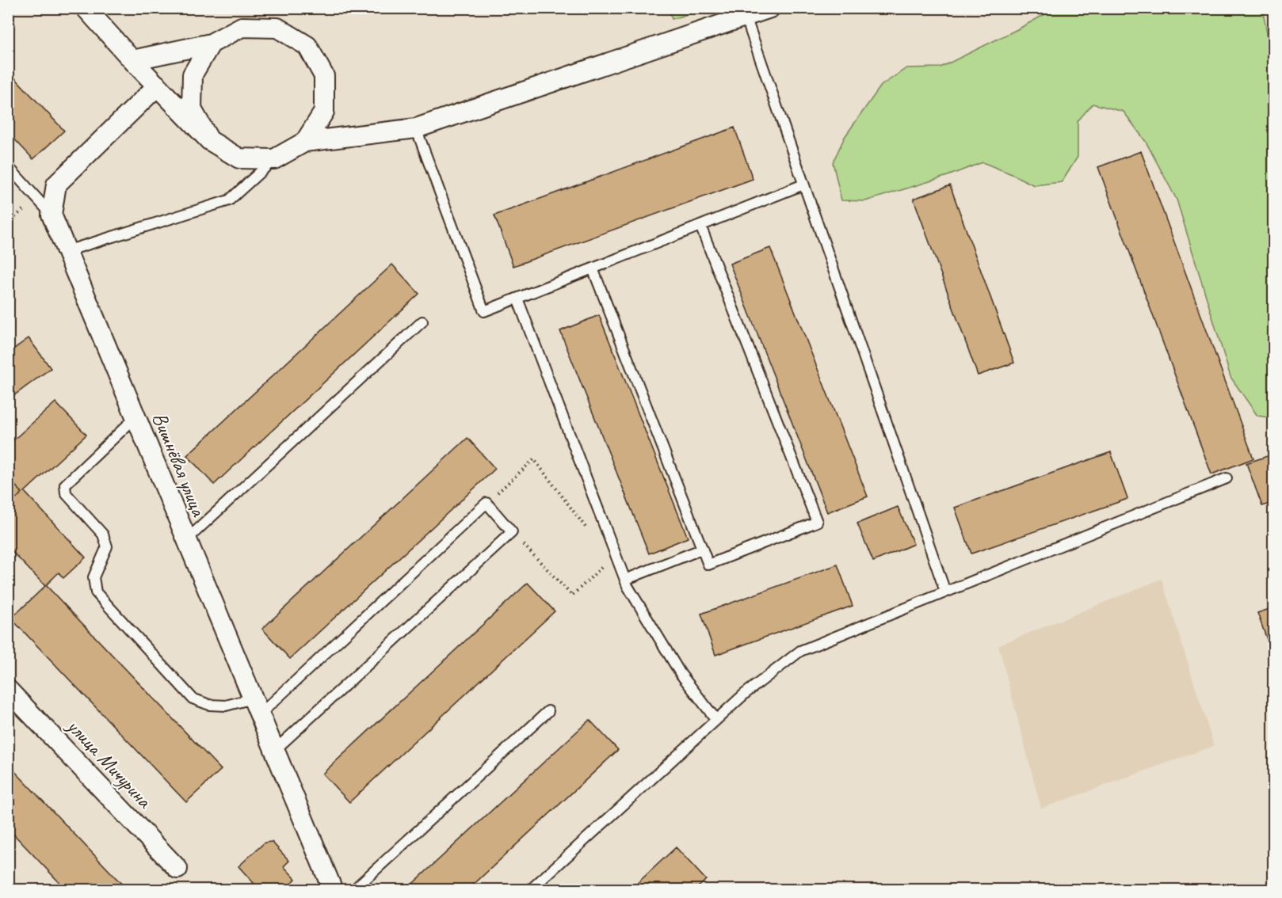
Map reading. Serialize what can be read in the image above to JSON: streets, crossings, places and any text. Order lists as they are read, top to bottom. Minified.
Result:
{"streets":{"street":["Вишнёвая улица","улица Мичурина"]}}
